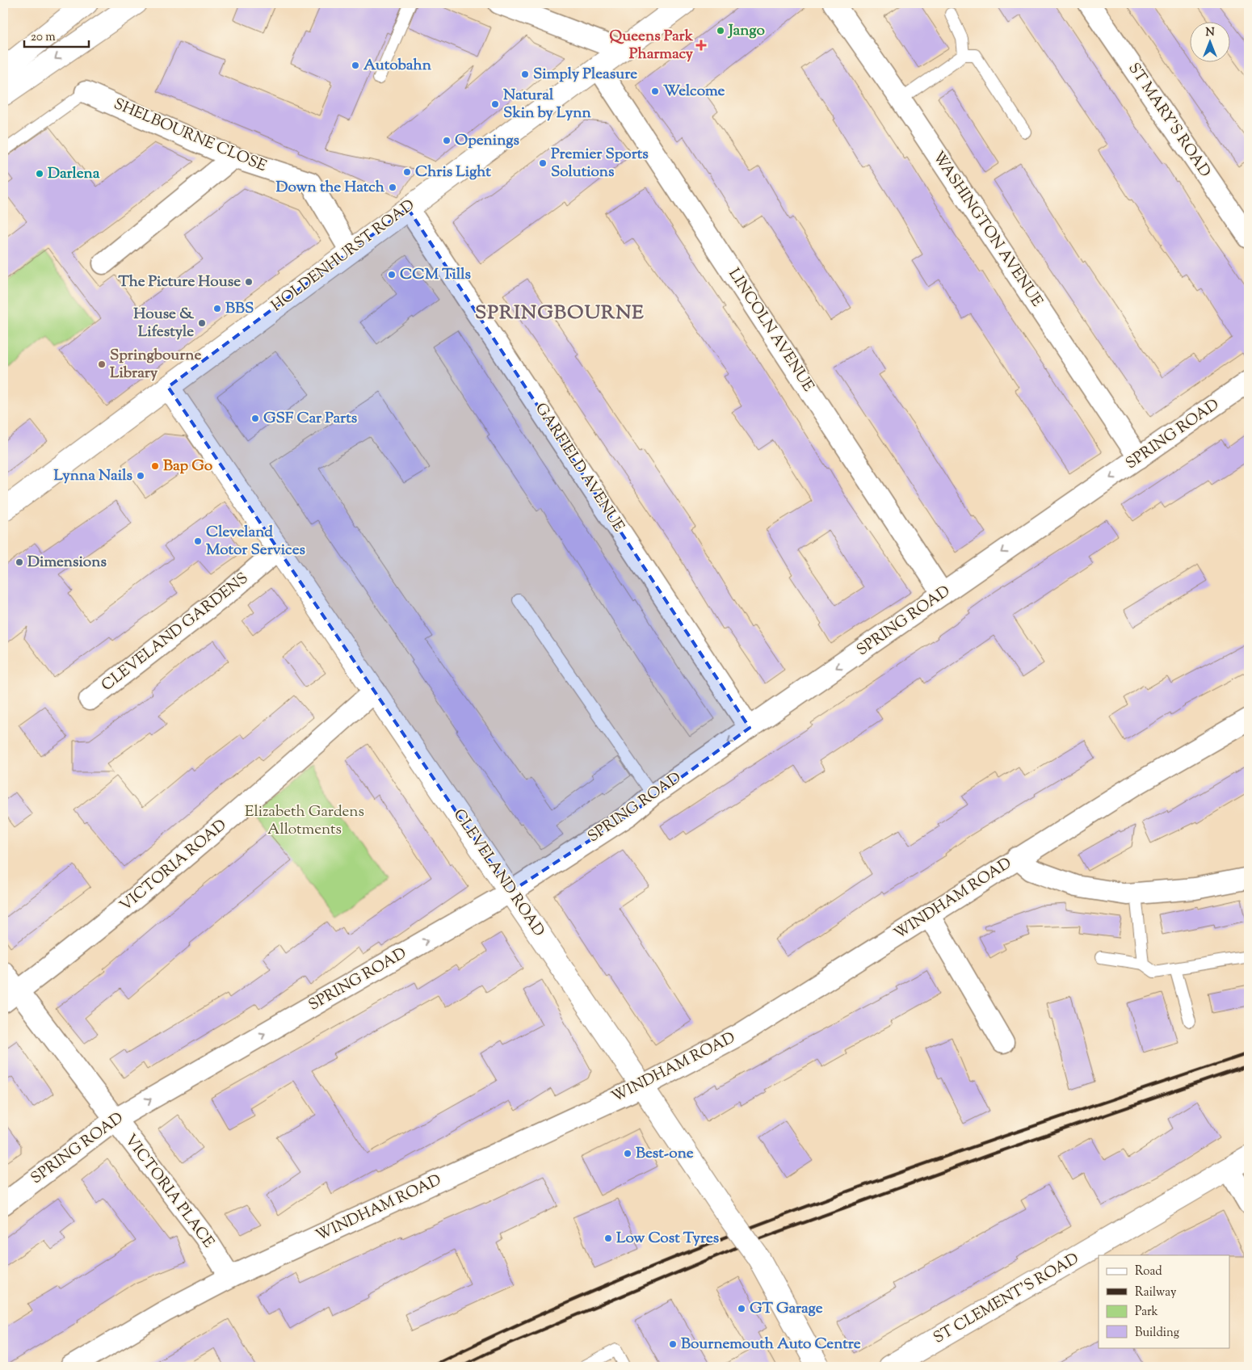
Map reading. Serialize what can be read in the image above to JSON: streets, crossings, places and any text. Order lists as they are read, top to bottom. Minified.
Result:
{"streets":{"main road":["HOLDENHURST ROAD","CLEVELAND ROAD","ST CLEMENT'S ROAD"],"street":["ST MARY'S ROAD","SHELBOURNE CLOSE","WASHINGTON AVENUE","LINCOLN AVENUE","SPRING ROAD","GARFIELD AVENUE","CLEVELAND GARDENS","VICTORIA ROAD","WINDHAM ROAD","VICTORIA PLACE"]},"crossings":[["SHELBOURNE CLOSE","HOLDENHURST ROAD"],["WASHINGTON AVENUE","SPRING ROAD"],["HOLDENHURST ROAD","LINCOLN AVENUE"],["HOLDENHURST ROAD","GARFIELD AVENUE"],["HOLDENHURST ROAD","CLEVELAND ROAD"],["LINCOLN AVENUE","SPRING ROAD"],["SPRING ROAD","GARFIELD AVENUE"],["SPRING ROAD","CLEVELAND ROAD"],["SPRING ROAD","VICTORIA PLACE"],["CLEVELAND GARDENS","CLEVELAND ROAD"],["VICTORIA ROAD","CLEVELAND ROAD"],["VICTORIA ROAD","VICTORIA PLACE"],["CLEVELAND ROAD","WINDHAM ROAD"],["WINDHAM ROAD","VICTORIA PLACE"]],"districts":["SPRINGBOURNE"],"parks":["Elizabeth Gardens Allotments"],"places":{"other":["Jango","Autobahn","Simply Pleasure","Welcome","Natural Skin by Lynn","Openings","Premier Sports Solutions","Chris Light","Darlena","Down the Hatch","CCM Tills","The Picture House","BBS","House & Lifestyle","Springbourne Library","GSF Car Parts","Bap Go","Lynna Nails","Cleveland Motor Services","Dimensions","Best-one","Low Cost Tyres","GT Garage","Bournemouth Auto Centre"],"health":["Queens Park Pharmacy"]},"legend":["Road","Railway","Park","Building"],"scale_bar":"20 m","north":"top"}
